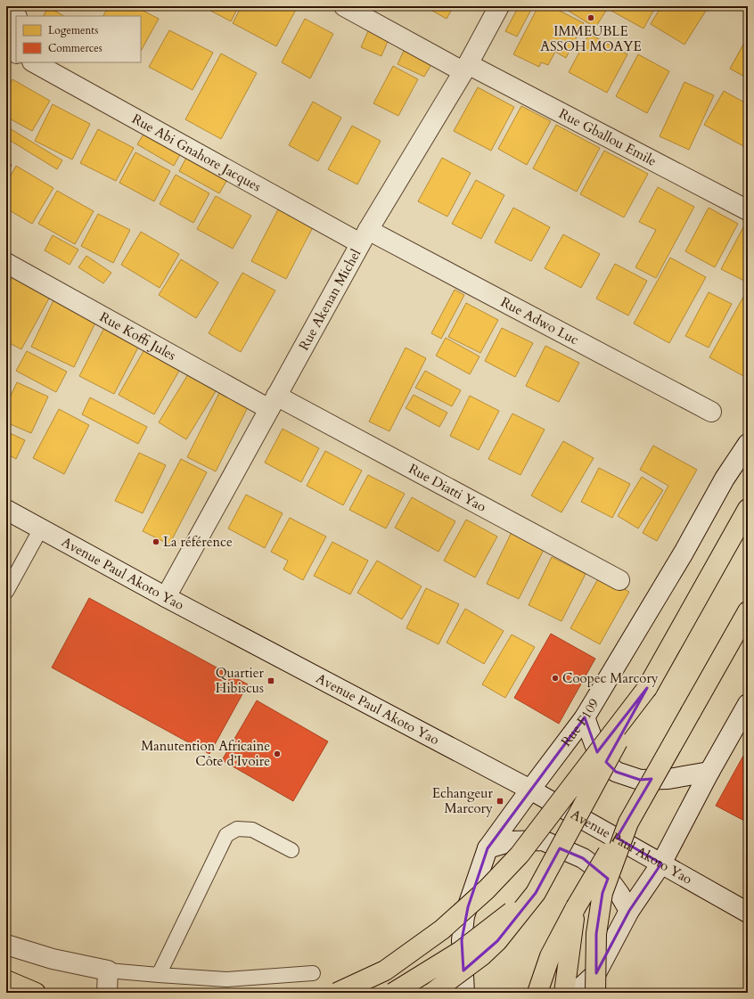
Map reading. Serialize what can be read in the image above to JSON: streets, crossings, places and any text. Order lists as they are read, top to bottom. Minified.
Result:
{"streets":{"street":["Rue Gballou Emile","Rue Abi Gnahore Jacques","Rue Akenan Michel","Rue Adwo Luc","Rue Koffi Jules","Rue Diatti Yao","Avenue Paul Akoto Yao","Rue F109"]},"crossings":[["Rue Gballou Emile","Rue Akenan Michel"],["Rue Abi Gnahore Jacques","Rue Akenan Michel"],["Rue Abi Gnahore Jacques","Rue Adwo Luc"],["Rue Akenan Michel","Rue Adwo Luc"],["Rue Akenan Michel","Rue Koffi Jules"],["Rue Akenan Michel","Rue Diatti Yao"],["Rue Akenan Michel","Avenue Paul Akoto Yao"],["Rue Koffi Jules","Rue Diatti Yao"],["Avenue Paul Akoto Yao","Rue F109"]],"places":{"other":["IMMEUBLE ASSOH MOAYE","La référence","Coopec Marcory","Manutention Africaine Côte d’Ivoire"],"transit":["Quartier Hibiscus","Echangeur Marcory"]},"legend":["Logements","Commerces"]}
